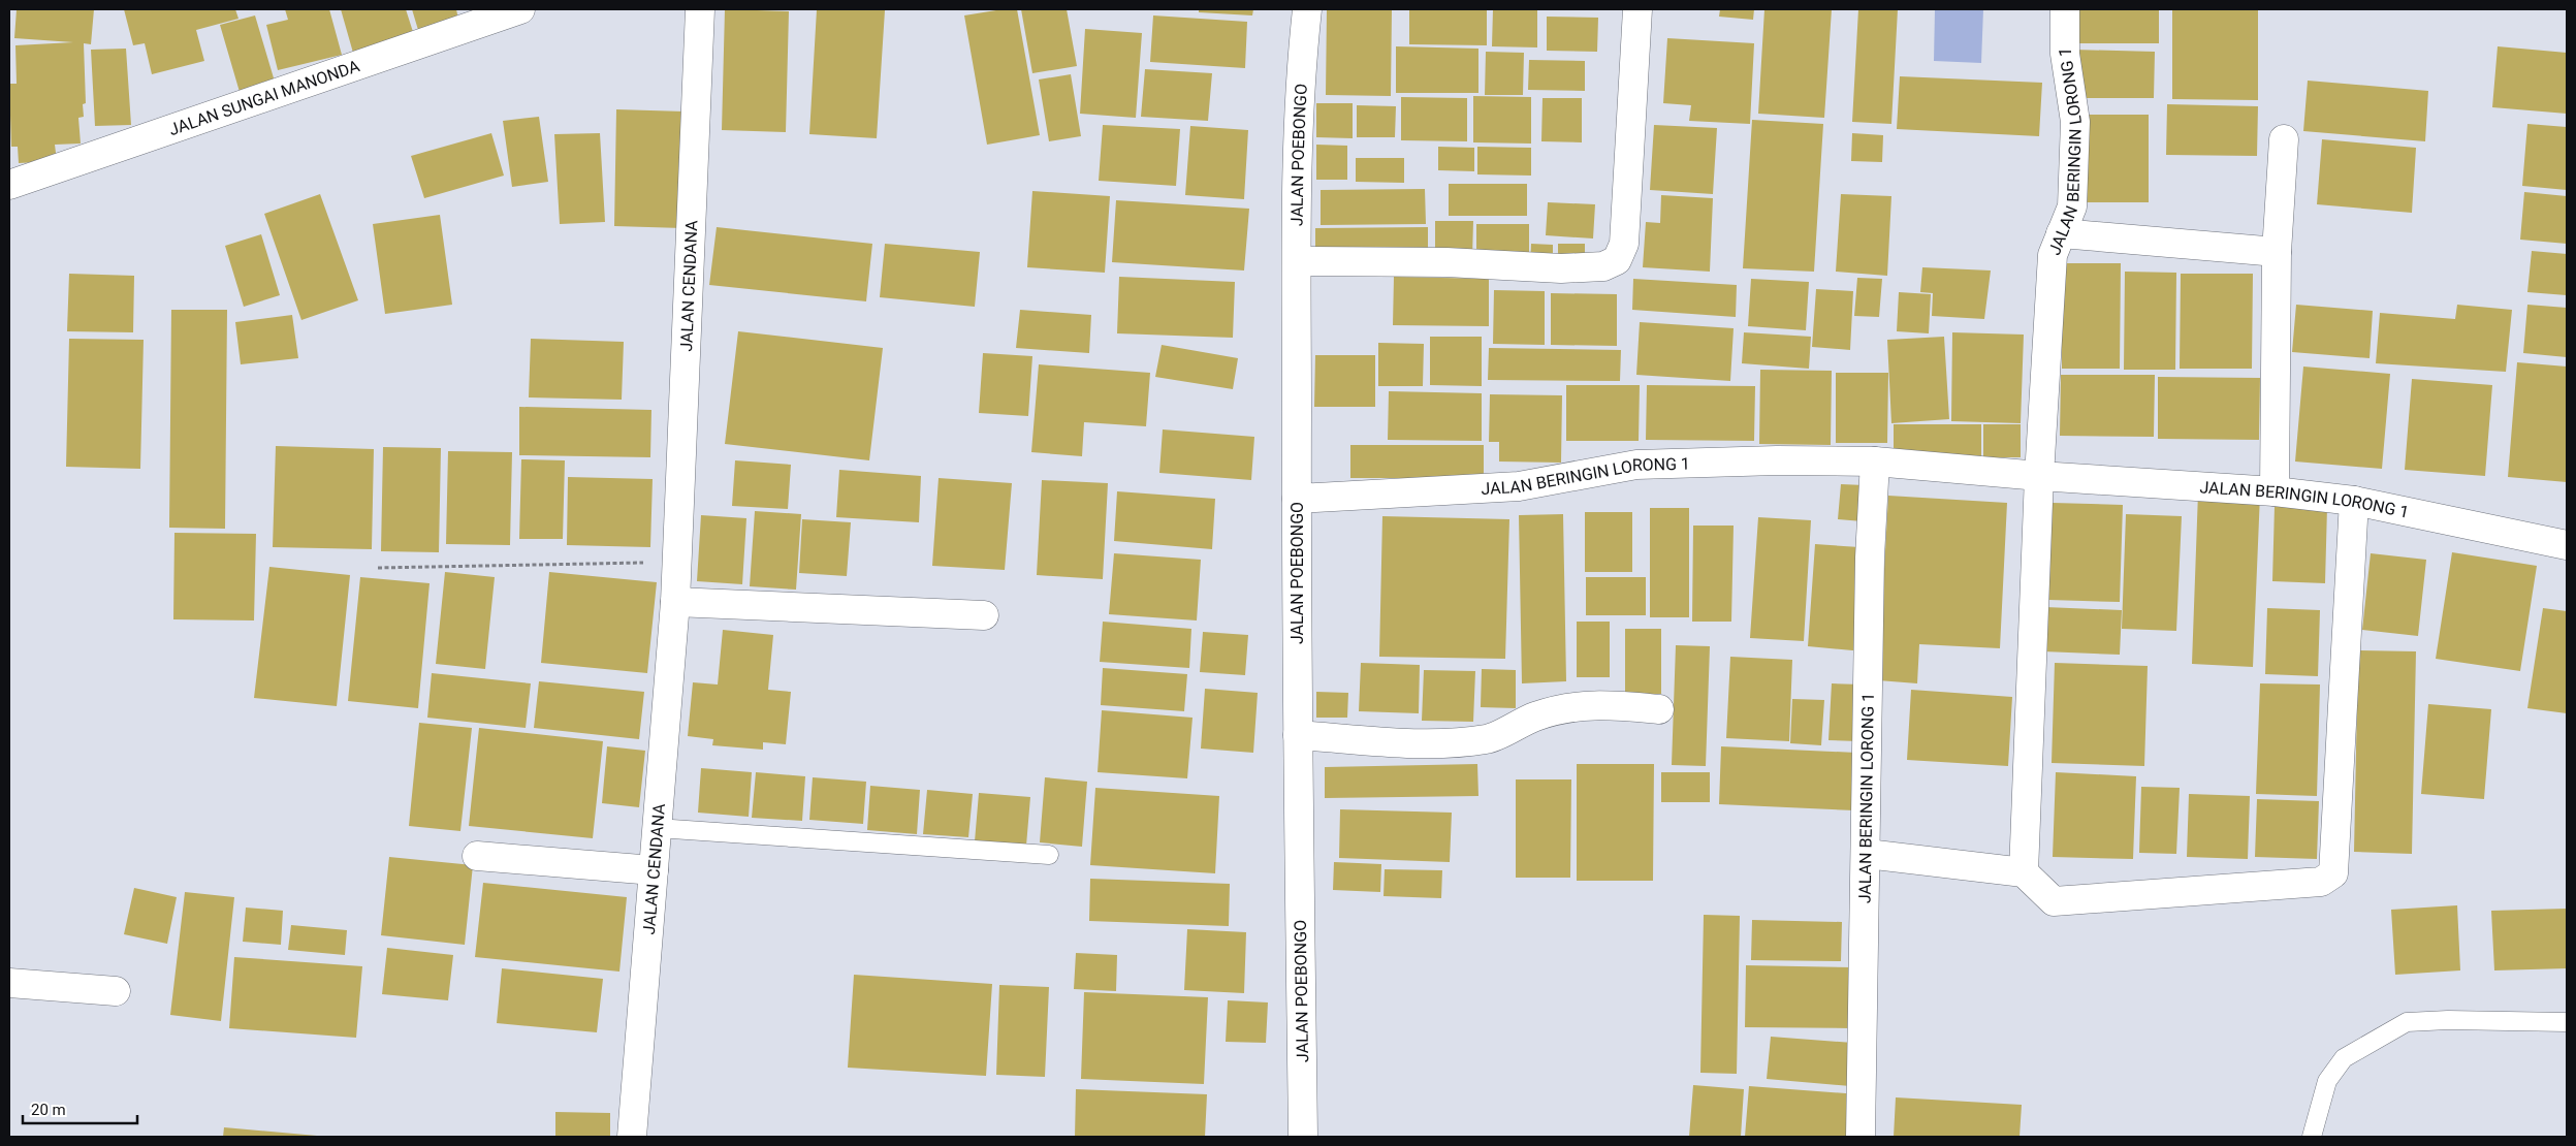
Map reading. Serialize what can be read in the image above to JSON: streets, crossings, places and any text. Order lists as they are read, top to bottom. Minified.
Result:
{"streets":{"street":["JALAN SUNGAI MANONDA","JALAN BERINGIN LORONG 1","JALAN POEBONGO","JALAN CENDANA"]},"crossings":[["JALAN BERINGIN LORONG 1","JALAN POEBONGO"]],"scale_bar":"20 m"}
